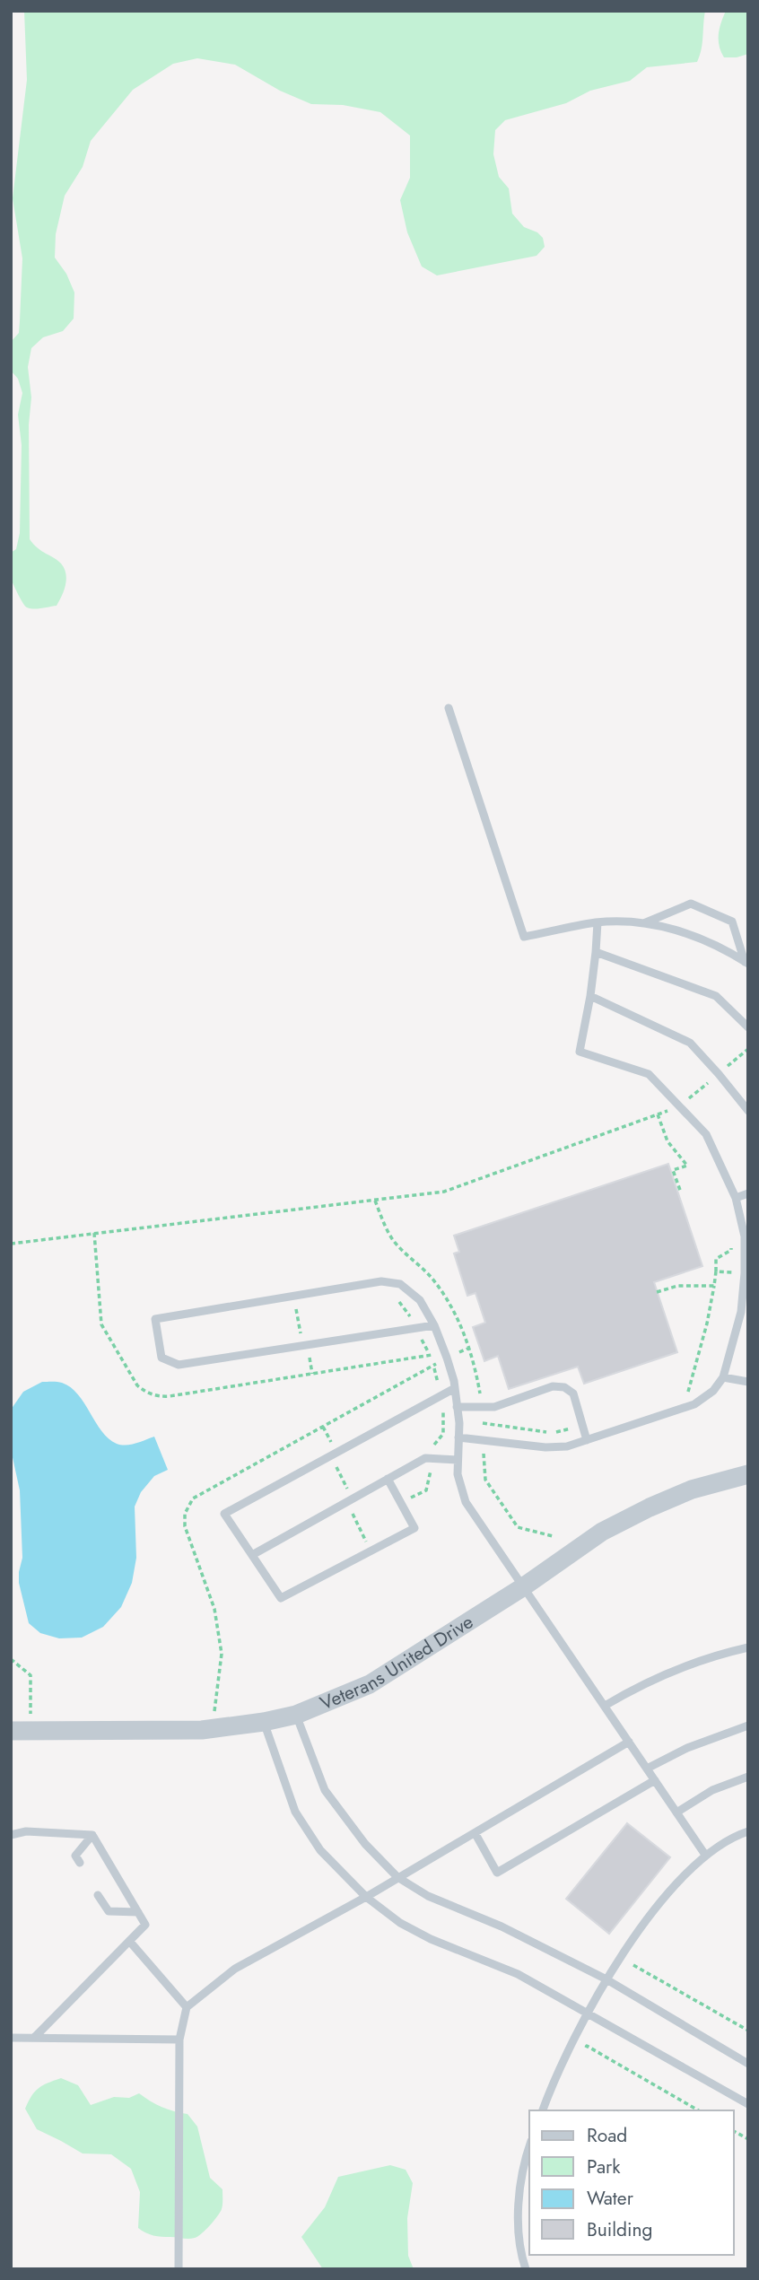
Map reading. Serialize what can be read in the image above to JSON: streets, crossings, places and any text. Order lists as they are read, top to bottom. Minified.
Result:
{"streets":{"street":["Veterans United Drive"]},"legend":["Road","Park","Water","Building"]}
